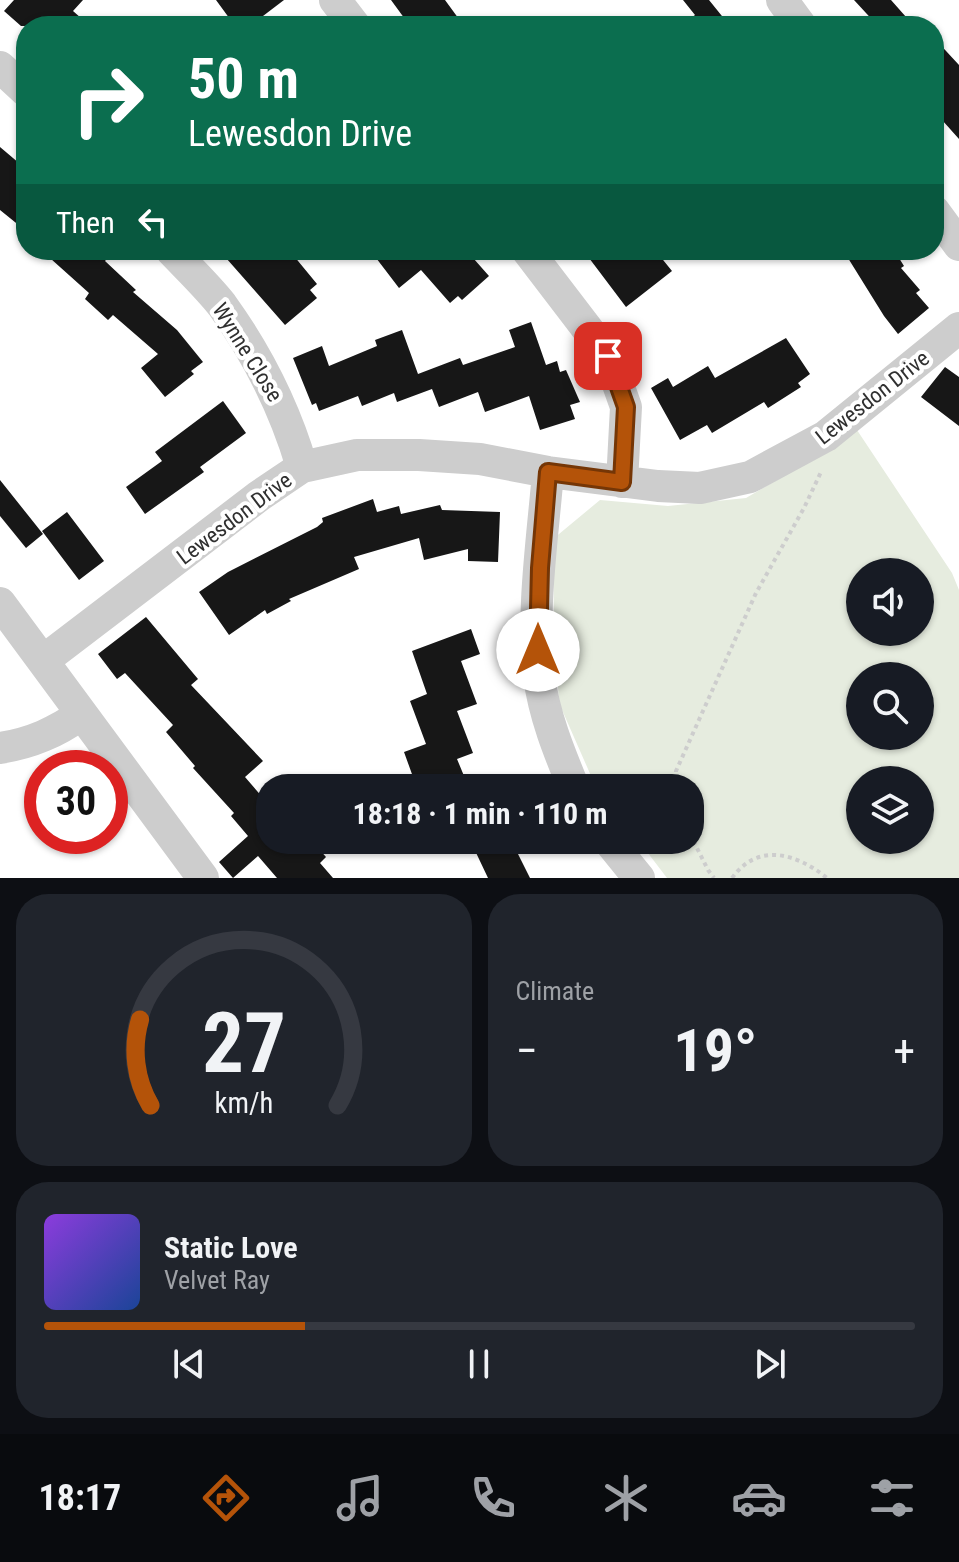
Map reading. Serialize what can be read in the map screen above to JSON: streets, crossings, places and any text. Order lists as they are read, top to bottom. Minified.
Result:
{"streets":{"street":["Wynne Close","Lewesdon Drive"]},"crossings":[["Wynne Close","Lewesdon Drive"]],"page":{"turn":["50 m","Lewesdon Drive"],"then":"Then","limit":"30","trip":"18:18 · 1 min · 110 m","tile":"Climate","heat":["−","19°","+"],"song":["Static Love","Velvet Ray"],"tabs":"18:17","gauge":["27","km/h"]}}
